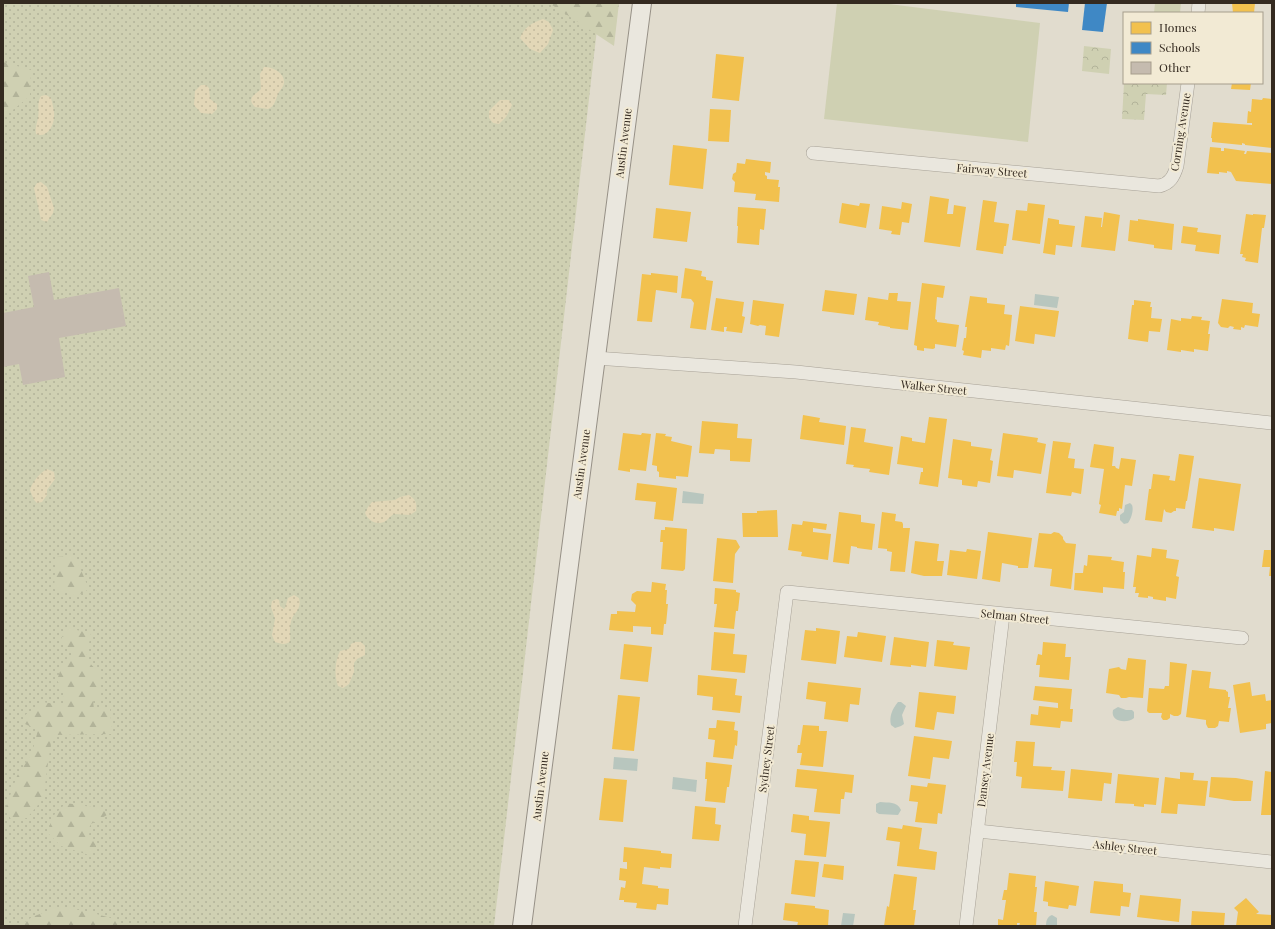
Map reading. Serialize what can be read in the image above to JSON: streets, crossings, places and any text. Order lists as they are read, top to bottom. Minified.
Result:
{"streets":{"main road":["Austin Avenue"],"street":["Corning Avenue","Fairway Street","Walker Street","Selman Street","Sydney Street","Dansey Avenue","Ashley Street"]},"crossings":[["Corning Avenue","Fairway Street"],["Austin Avenue","Walker Street"],["Selman Street","Sydney Street"],["Selman Street","Dansey Avenue"],["Dansey Avenue","Ashley Street"]],"legend":["Homes","Schools","Other"]}
